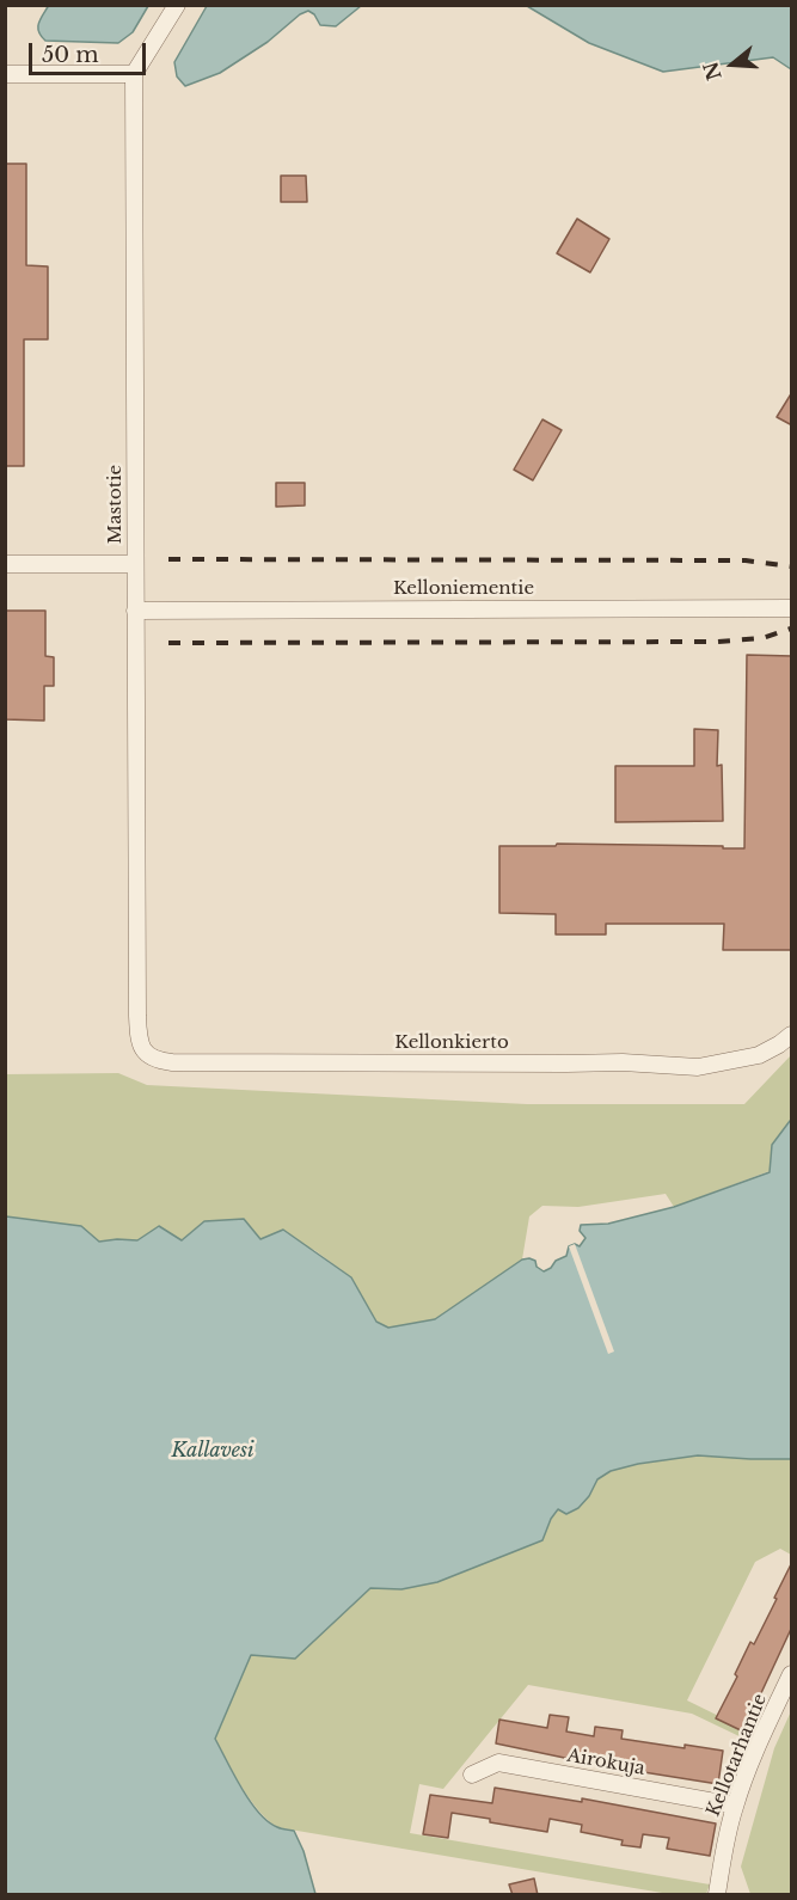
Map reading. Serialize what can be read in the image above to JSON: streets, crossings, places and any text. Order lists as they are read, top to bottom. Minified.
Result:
{"streets":{"street":["Mastotie","Kelloniementie","Kellonkierto","Kellotarhantie","Airokuja"]},"crossings":[["Mastotie","Kelloniementie"],["Mastotie","Kellonkierto"],["Kellotarhantie","Airokuja"]],"water":["Kallavesi"],"scale_bar":"50 m","north":"left"}
